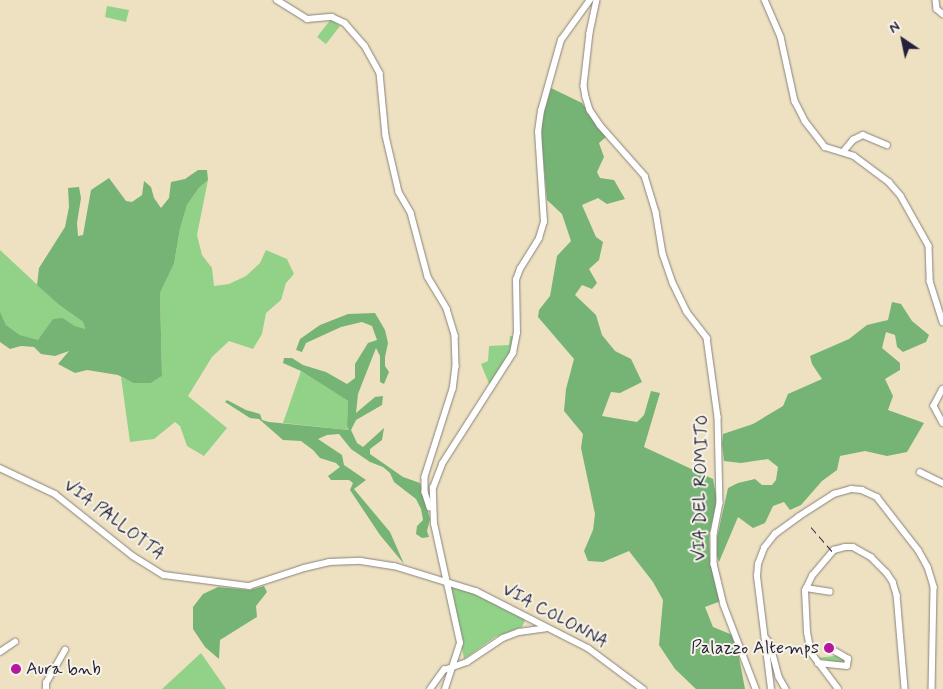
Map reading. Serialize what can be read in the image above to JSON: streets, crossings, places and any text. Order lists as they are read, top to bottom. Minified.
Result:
{"streets":{"street":["VIA DEL ROMITO","VIA PALLOTTA","VIA COLONNA"]},"crossings":[["VIA PALLOTTA","VIA COLONNA"]],"places":["Palazzo Altemps","Aura bnb"],"north":"top left"}
